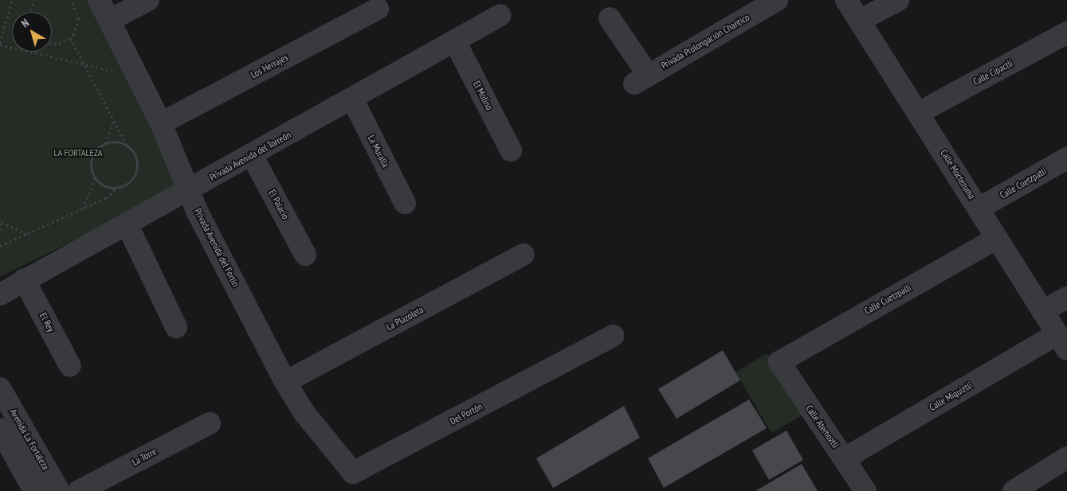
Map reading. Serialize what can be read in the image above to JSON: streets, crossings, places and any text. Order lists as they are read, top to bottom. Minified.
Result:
{"streets":{"street":["Privada Prolongación Chantico","Los Herrajes","Calle Cipactli","El Molino","La Muralla","Privada Avenida del Torreón","Calle Moctezuma","Calle Cuetzpatli","El Palacio","Privada Avenida del Fortín","Calle Cuetzpalli","La Plazoleta","El Rey","Calle Miquiztli","Del Portón","Calle Atemoztli","Avenida La Fortaleza","La Torre"]},"crossings":[["Los Herrajes","Privada Avenida del Fortín"],["Calle Cipactli","Calle Moctezuma"],["El Molino","Privada Avenida del Torreón"],["La Muralla","Privada Avenida del Torreón"],["Privada Avenida del Torreón","El Palacio"],["Privada Avenida del Torreón","Privada Avenida del Fortín"],["Privada Avenida del Torreón","El Rey"],["Calle Moctezuma","Calle Cuetzpatli"],["Calle Moctezuma","Calle Cuetzpalli"],["Calle Moctezuma","Calle Miquiztli"],["Privada Avenida del Fortín","La Plazoleta"],["Privada Avenida del Fortín","Del Portón"],["Calle Cuetzpalli","Calle Atemoztli"],["Calle Miquiztli","Calle Atemoztli"]],"parks":["LA FORTALEZA"],"north":"top left"}
